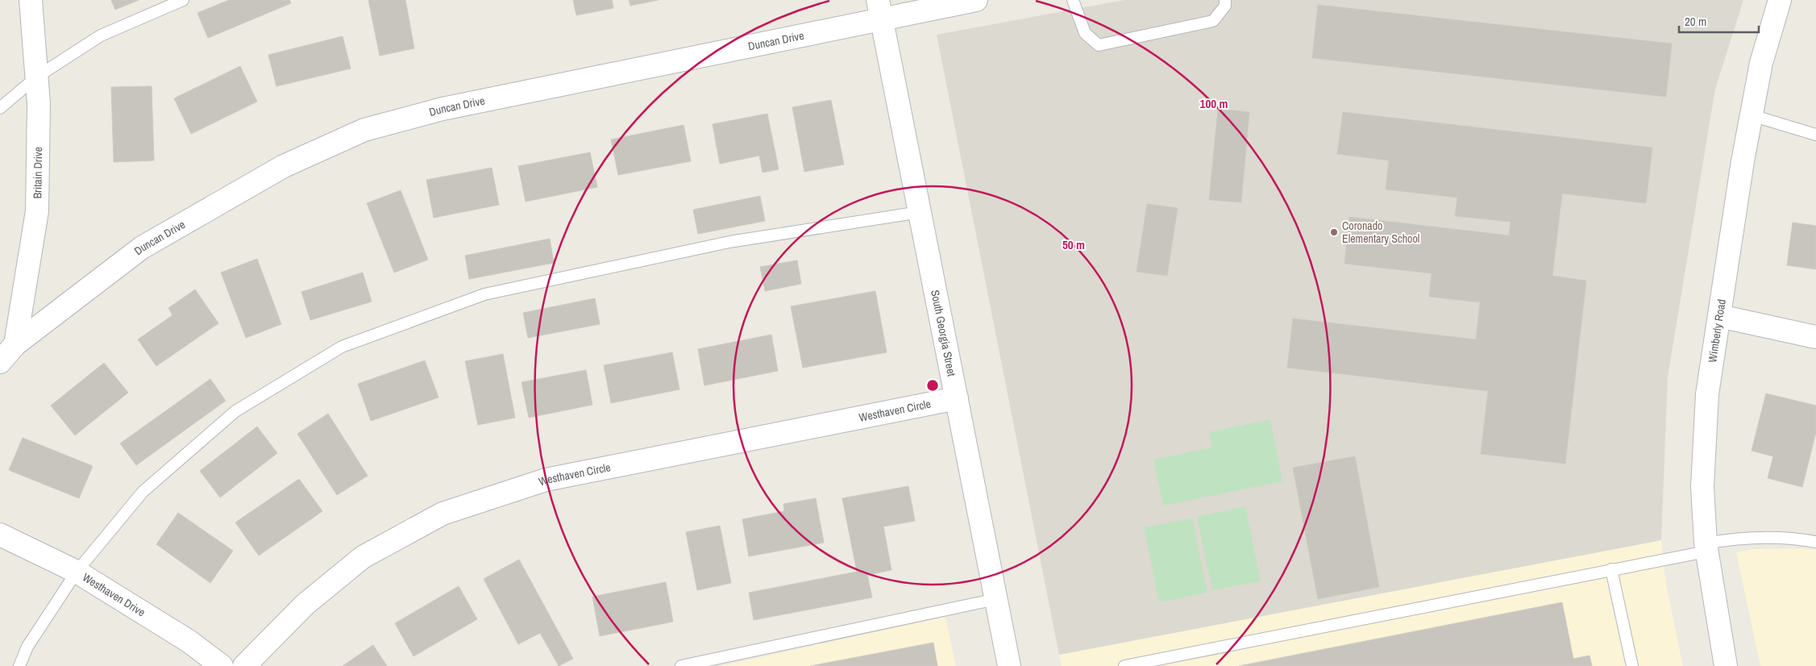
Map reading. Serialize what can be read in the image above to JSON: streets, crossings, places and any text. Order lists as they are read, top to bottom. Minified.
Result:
{"streets":{"street":["Duncan Drive","Britain Drive","Wimberly Road","South Georgia Street","Westhaven Circle","Westhaven Drive"]},"crossings":[["Duncan Drive","Britain Drive"],["Duncan Drive","South Georgia Street"],["South Georgia Street","Westhaven Circle"]],"places":["Coronado Elementary School"],"scale_bar":"20 m","rings":["100 m","50 m"]}
